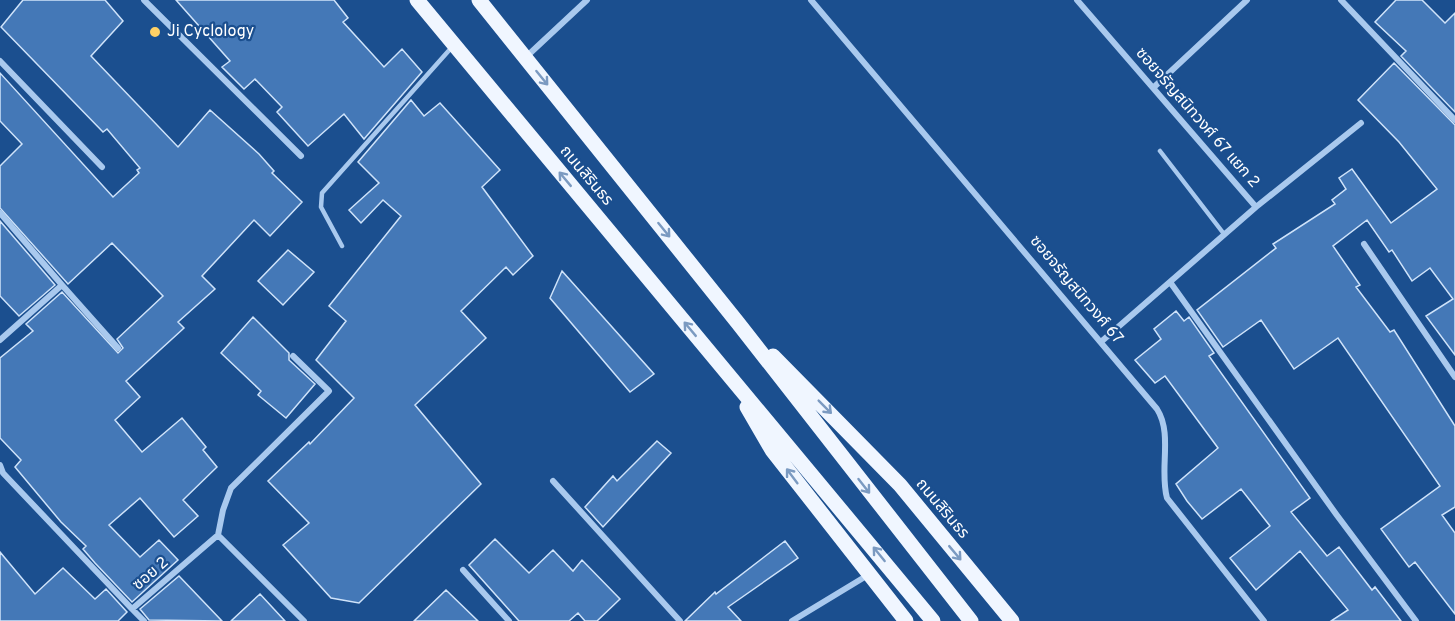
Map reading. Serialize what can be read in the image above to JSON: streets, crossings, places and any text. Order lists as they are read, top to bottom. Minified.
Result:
{"streets":{"main road":["ถนนสิรินธร"],"street":["ซอยจรัญสนิทวงศ์ 67 แยก 2","ซอยจรัญสนิทวงศ์ 67","ซอย 2"]},"crossings":[["ซอยจรัญสนิทวงศ์ 67 แยก 2","ซอยจรัญสนิทวงศ์ 67"]],"places":["Ji Cyclology"]}
